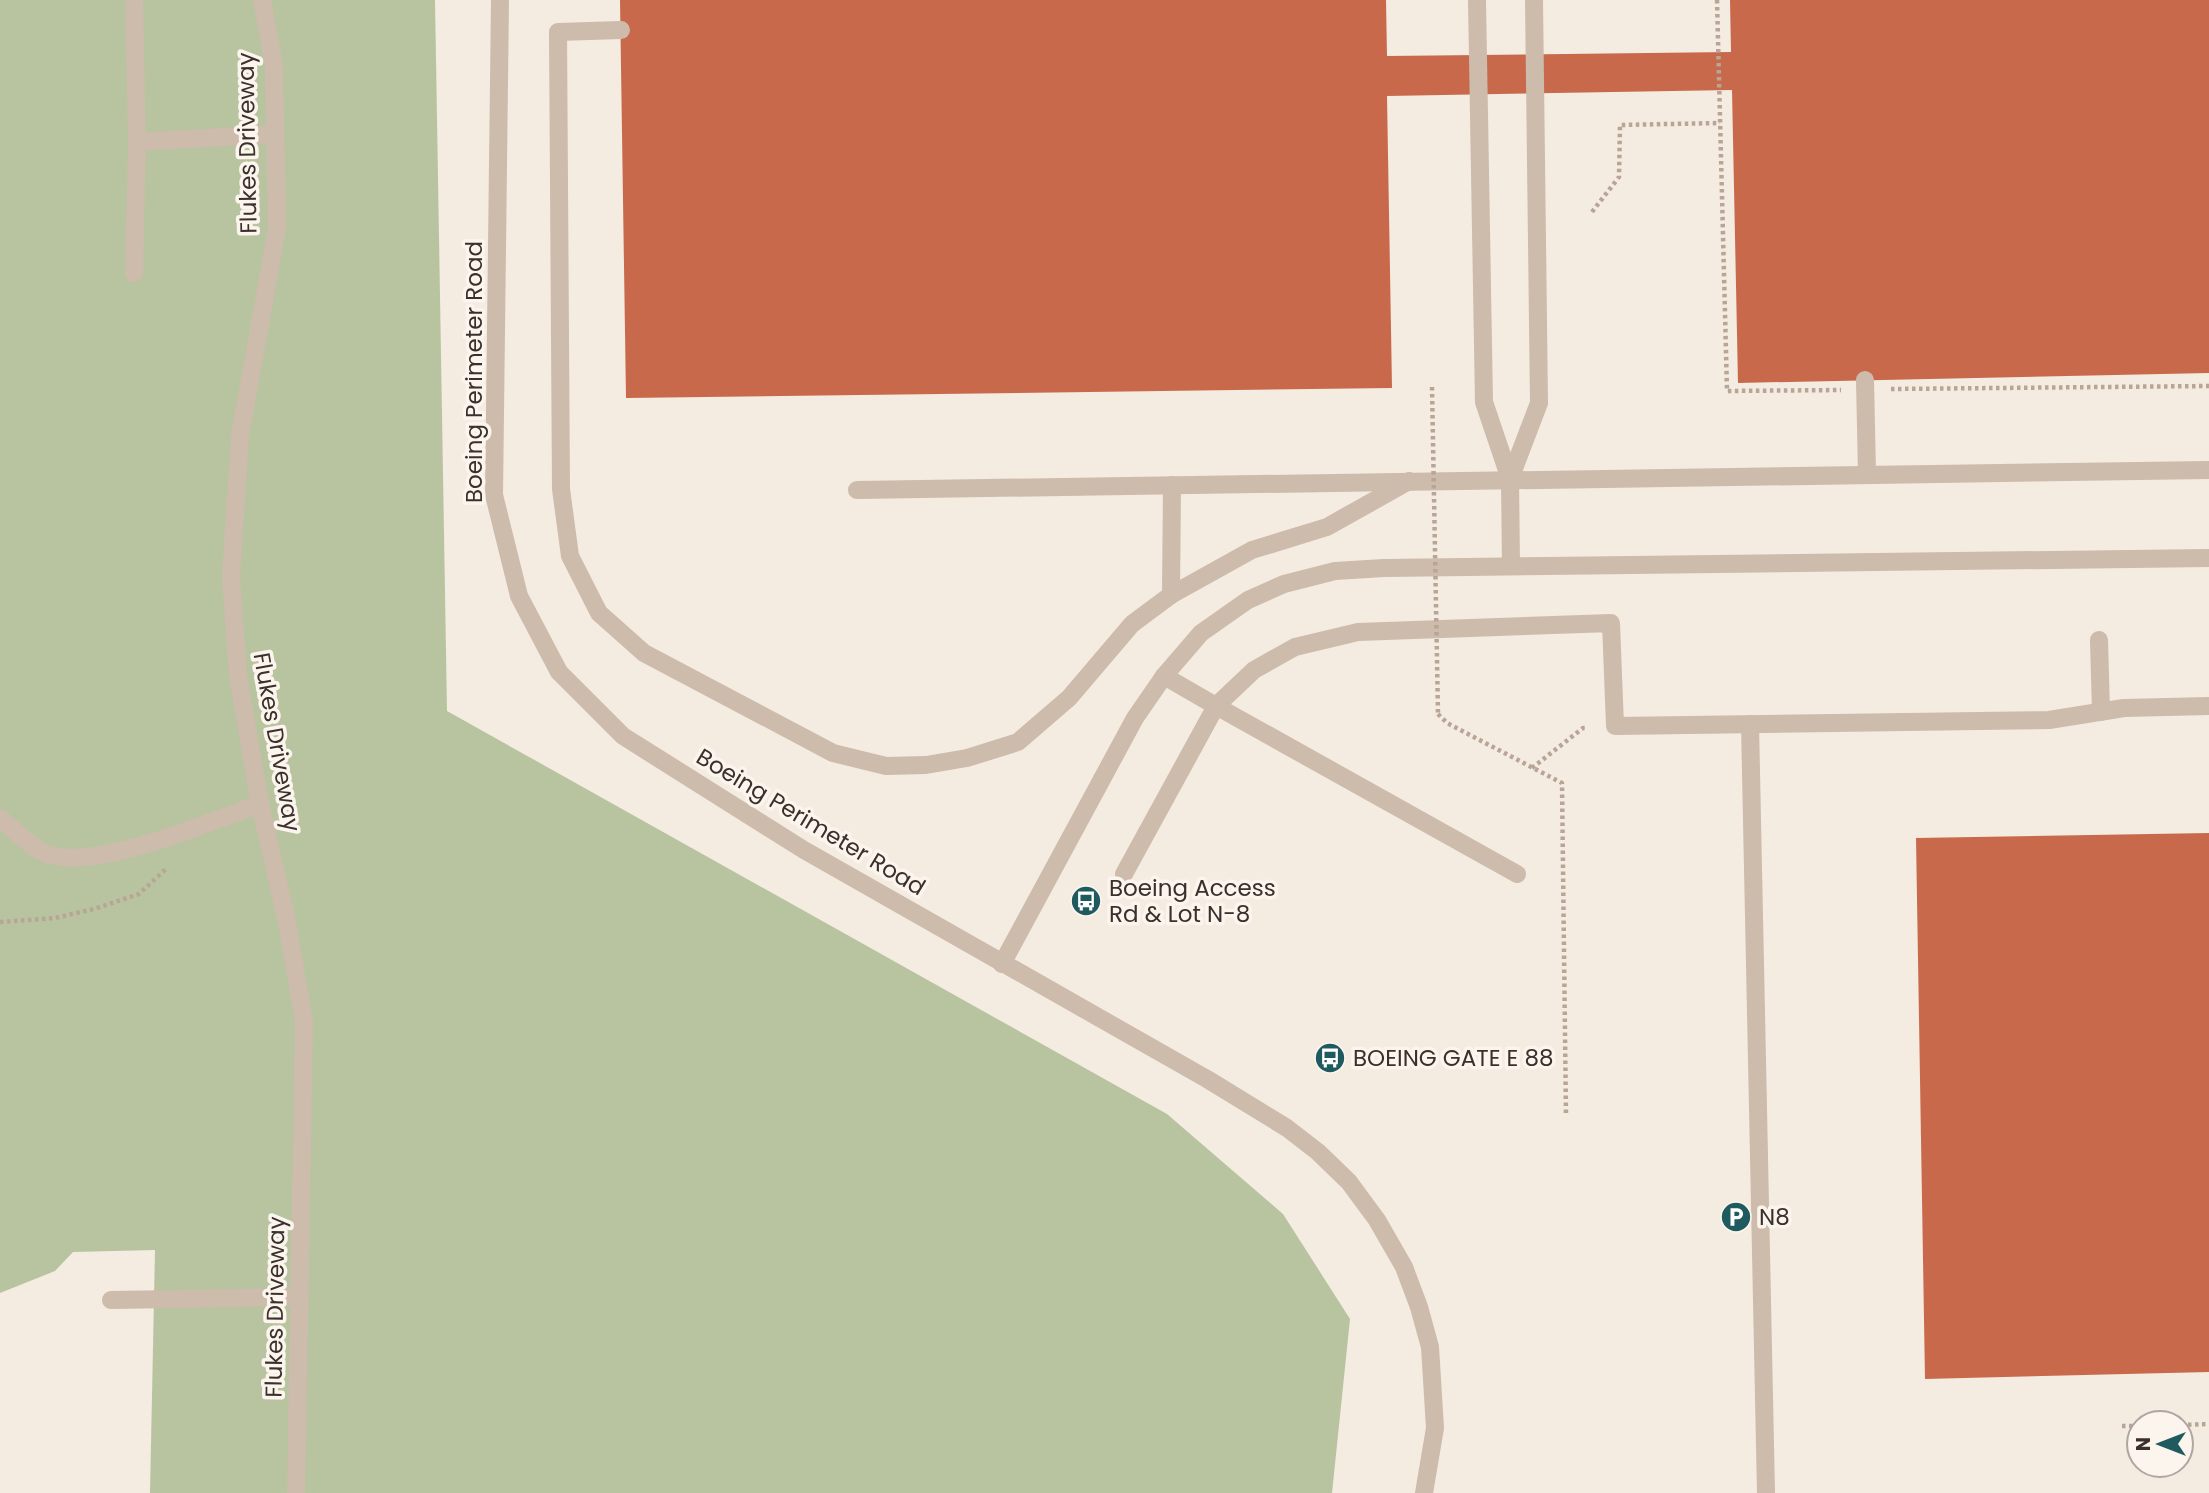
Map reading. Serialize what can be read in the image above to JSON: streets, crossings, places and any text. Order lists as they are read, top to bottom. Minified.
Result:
{"streets":{"street":["Flukes Driveway","Boeing Perimeter Road"]},"places":{"bus stop":["Boeing Access Rd & Lot N-8","BOEING GATE E 88"],"parking":["N8"]},"north":"left"}
